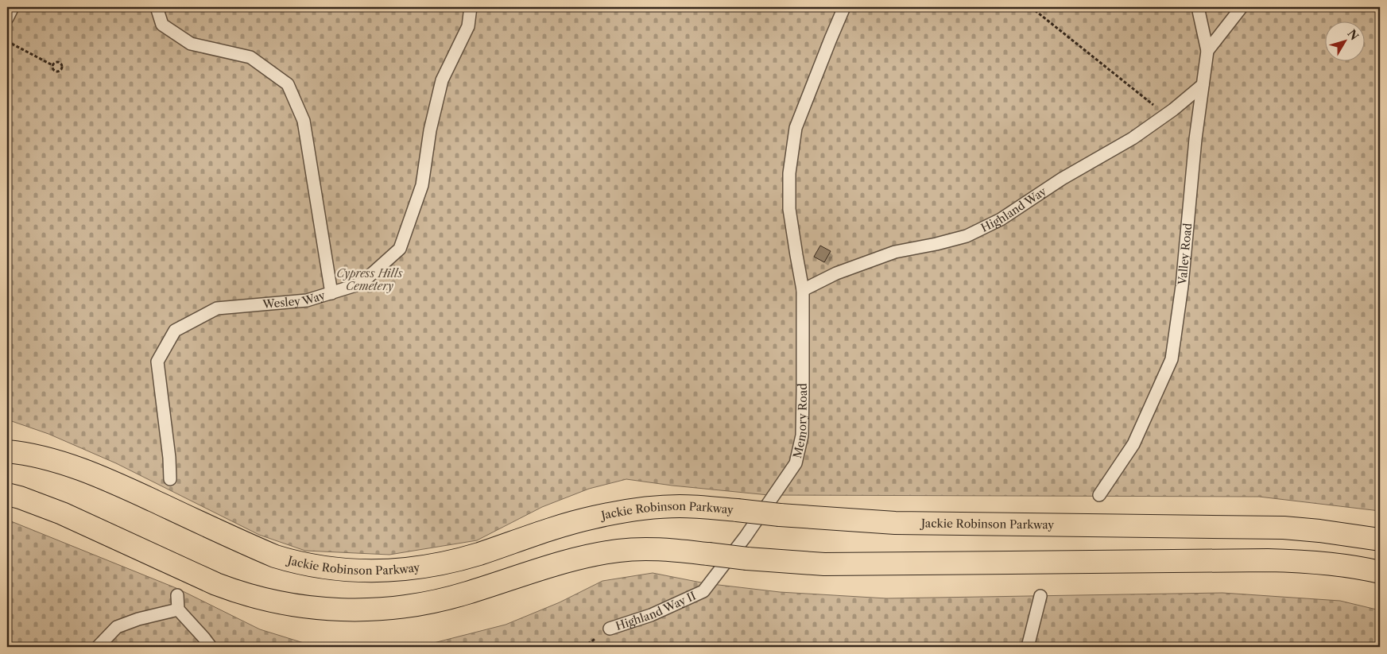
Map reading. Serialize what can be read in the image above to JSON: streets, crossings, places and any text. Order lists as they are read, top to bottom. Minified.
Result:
{"streets":{"highway":["Jackie Robinson Parkway"],"lane":["Highland Way","Valley Road","Wesley Way","Memory Road","Highland Way II"]},"crossings":[["Highland Way","Valley Road"],["Highland Way","Memory Road"],["Memory Road","Highland Way II"]],"parks":["Cypress Hills Cemetery"],"north":"top right"}
